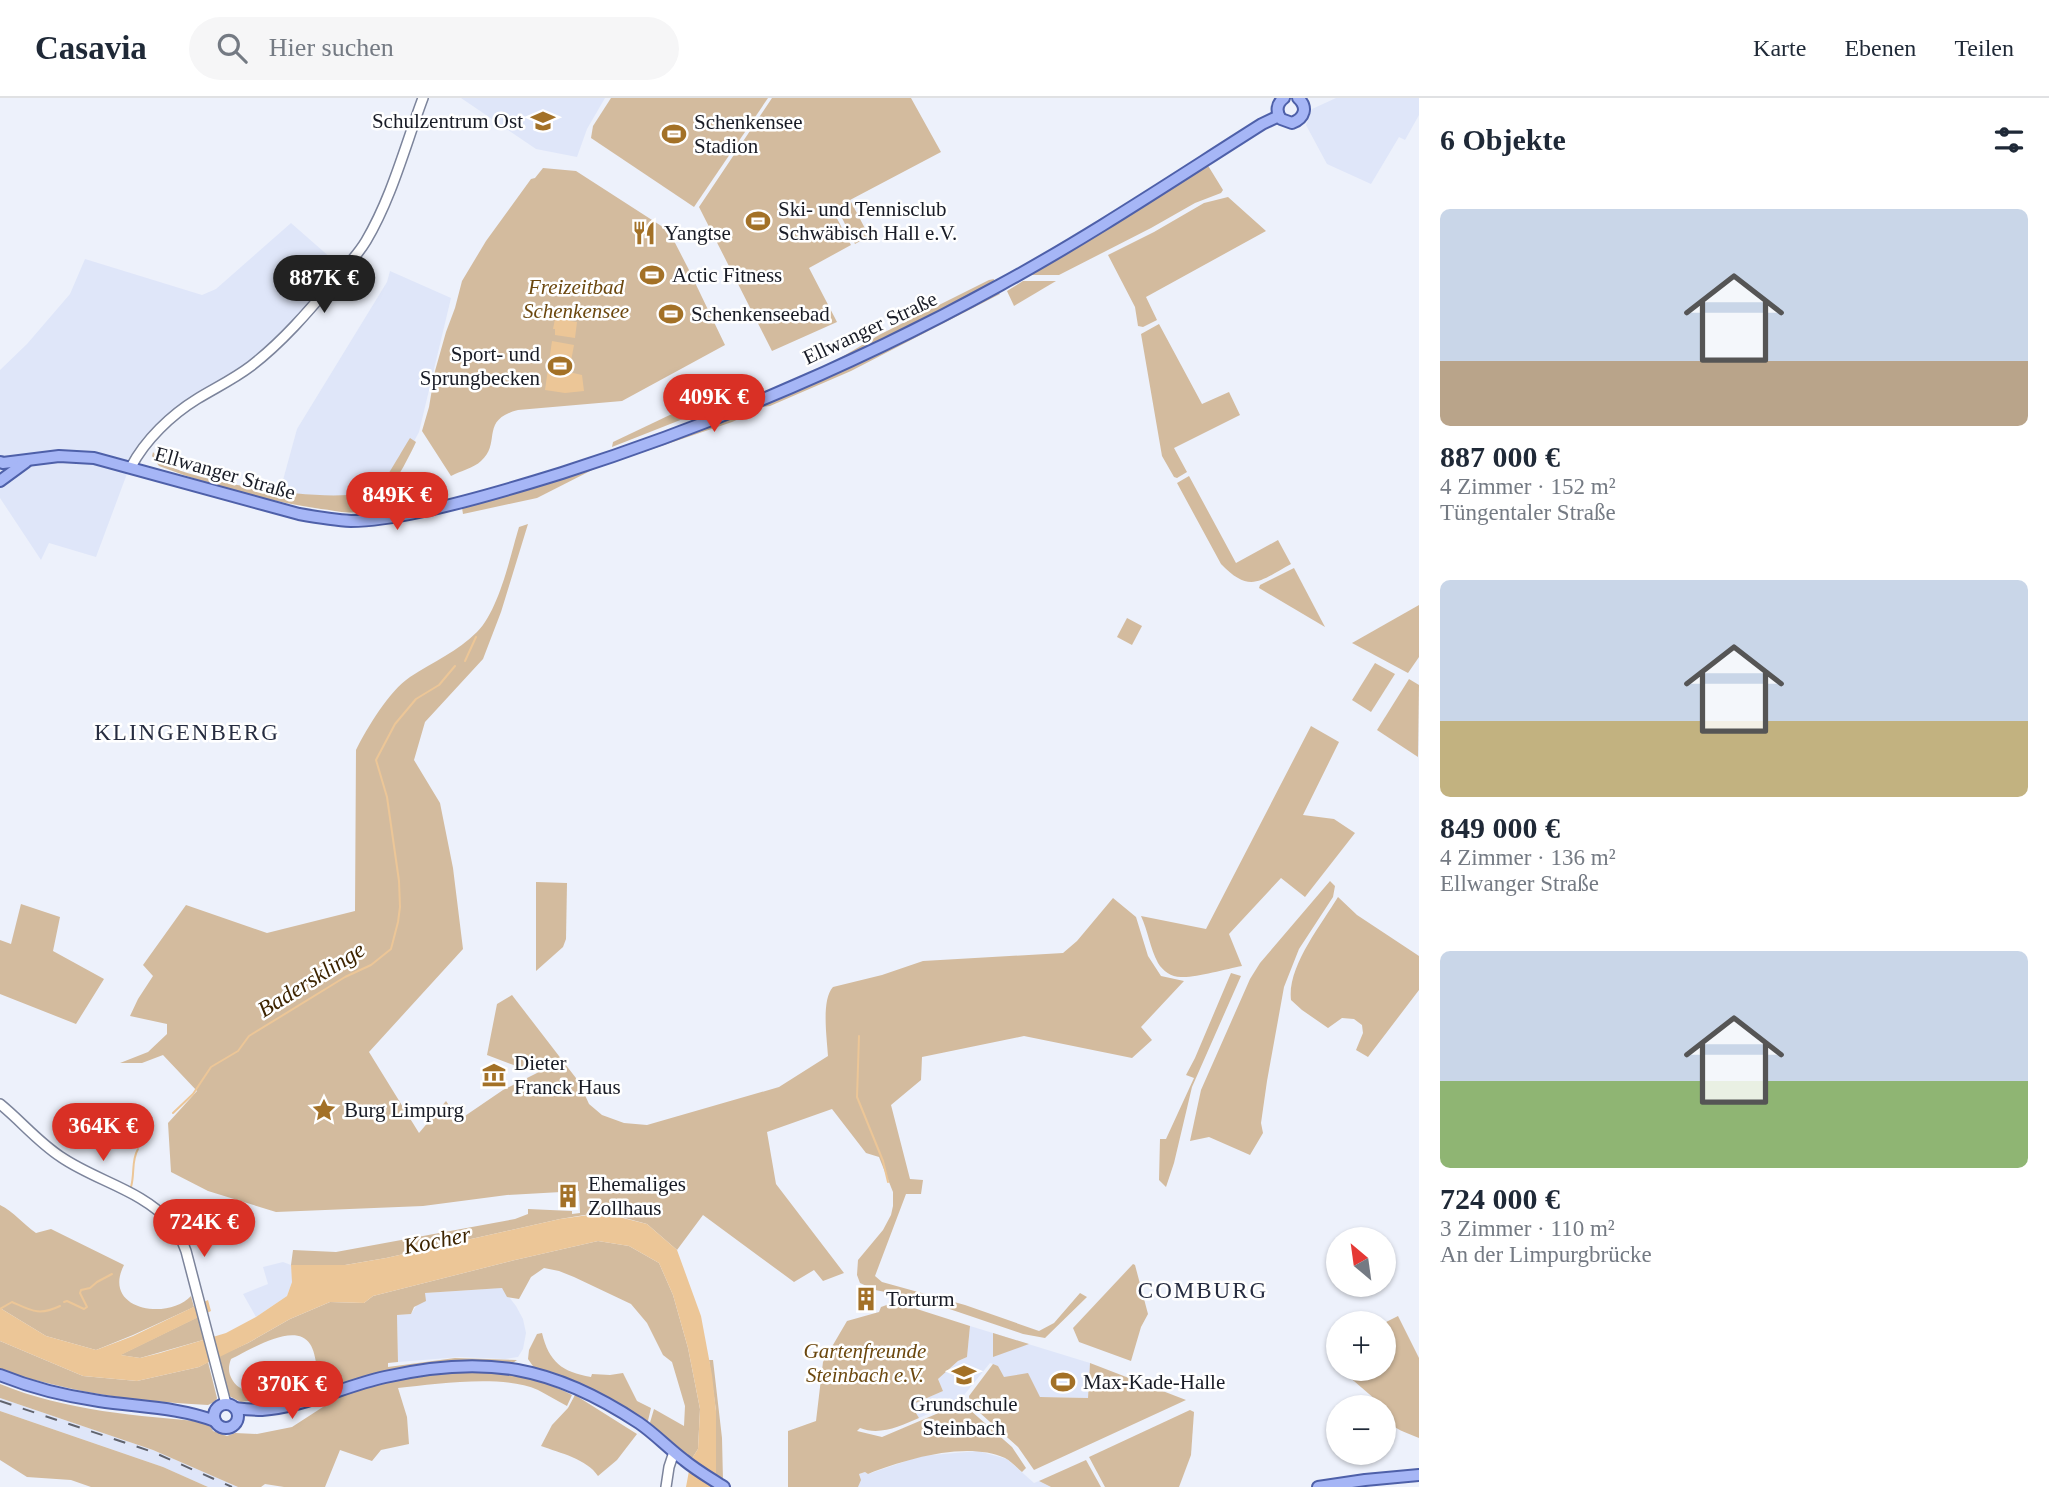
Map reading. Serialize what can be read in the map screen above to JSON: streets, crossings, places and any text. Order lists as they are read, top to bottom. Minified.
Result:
{"streets":{"main road":["Ellwanger Straße"]},"districts":["KLINGENBERG","COMBURG"],"water":["Badersklinge","Kocher"],"parks":["Freizeitbad Schenkensee","Gartenfreunde Steinbach e.V."],"places":{"school or university":["Schulzentrum Ost","Grundschule Steinbach"],"sports":["Schenkensee Stadion","Ski- und Tennisclub Schwäbisch Hall e.V.","Actic Fitness","Schenkenseebad","Sport- und Sprungbecken","Max-Kade-Halle"],"restaurant":["Yangtse"],"museum":["Dieter Franck Haus"],"place":["Burg Limpurg"],"building":["Ehemaliges Zollhaus","Torturm"]},"north":"top left","page":{"header":"Casavia","search":"Hier suchen","nav":["Karte","Ebenen","Teilen"],"heading":"6 Objekte","list":[{"name":"887 000 €","note":"4 Zimmer · 152 m² · Tüngentaler Straße"},{"name":"849 000 €","note":"4 Zimmer · 136 m² · Ellwanger Straße"},{"name":"724 000 €","note":"3 Zimmer · 110 m² · An der Limpurgbrücke"}],"price":["887K €","409K €","849K €","364K €","724K €","370K €"],"map_buttons":["+","−"]}}
